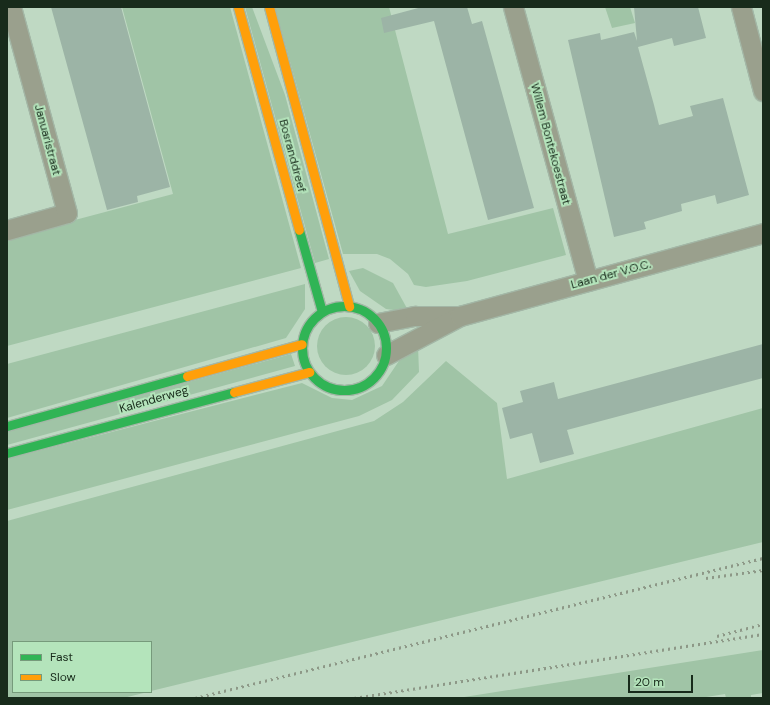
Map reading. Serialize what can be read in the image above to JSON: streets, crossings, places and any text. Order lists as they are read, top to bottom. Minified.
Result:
{"streets":{"main road":["Bosranddreef","Kalenderweg"],"street":["Januaristraat","Willem Bontekoestraat","Laan der V.O.C."]},"crossings":[["Willem Bontekoestraat","Laan der V.O.C."],["Bosranddreef","Laan der V.O.C."],["Bosranddreef","Kalenderweg"],["Laan der V.O.C.","Kalenderweg"]],"legend":["Fast","Slow"],"scale_bar":"20 m"}
